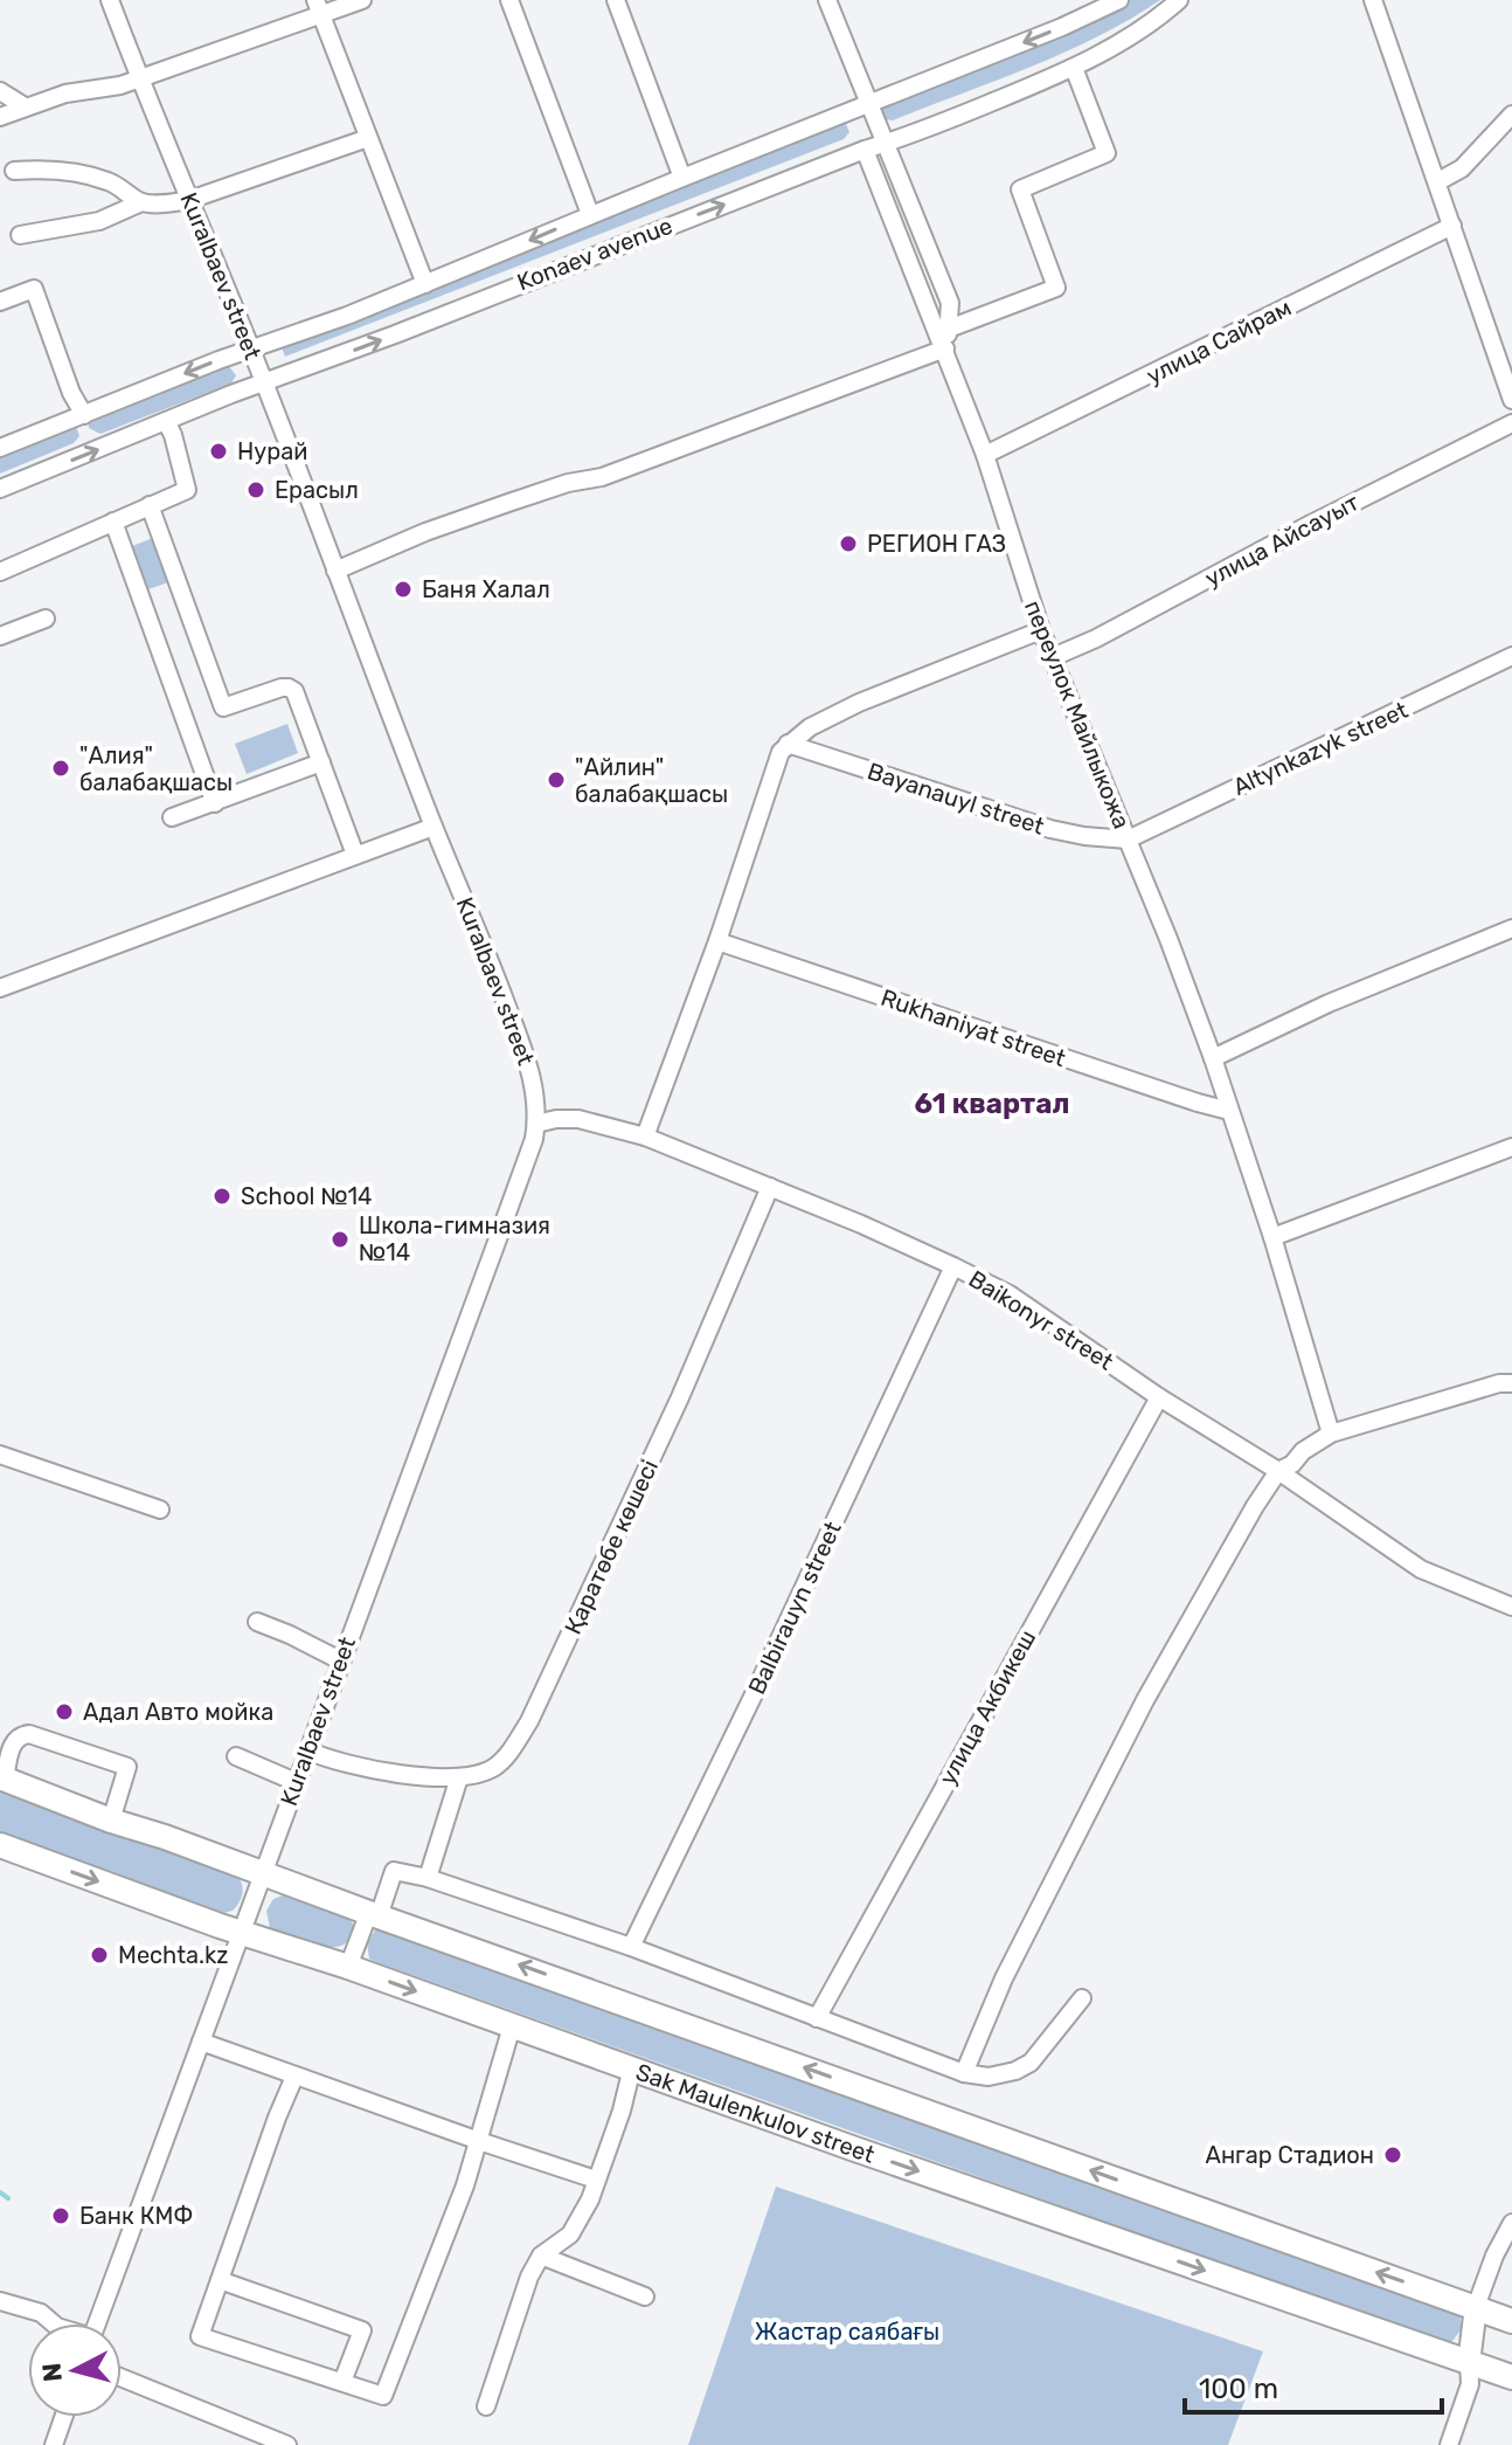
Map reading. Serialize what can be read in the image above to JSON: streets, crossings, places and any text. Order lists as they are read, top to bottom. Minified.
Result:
{"streets":{"main road":["Sak Maulenkulov street"],"street":["Konaev avenue","Kuralbaev street","улица Сайрам","улица Айсауыт","переулок Майлыкожа","Altynkazyk street","Bayanauyl street","Rukhaniyat street","Baikonyr street","Қаратөбе көшесі","Balbirauyn street","улица Акбикеш"]},"crossings":[["Konaev avenue","Kuralbaev street"],["Konaev avenue","переулок Майлыкожа"],["Kuralbaev street","Baikonyr street"],["Kuralbaev street","Sak Maulenkulov street"],["улица Сайрам","переулок Майлыкожа"],["улица Айсауыт","переулок Майлыкожа"],["переулок Майлыкожа","Altynkazyk street"],["переулок Майлыкожа","Bayanauyl street"],["переулок Майлыкожа","Rukhaniyat street"],["Altynkazyk street","Bayanauyl street"],["Baikonyr street","Қаратөбе көшесі"],["Baikonyr street","Balbirauyn street"],["Baikonyr street","улица Акбикеш"]],"districts":["61 квартал"],"parks":["Жастар саябағы"],"places":["Нурай","Ерасыл","РЕГИОН ГАЗ","Баня Халал","\"Алия\" балабақшасы","\"Айлин\" балабақшасы","School №14","Школа-гимназия №14","Адал Авто мойка","Mechta.kz","Ангар Стадион","Банк КМФ"],"scale_bar":"100 m","north":"left"}
